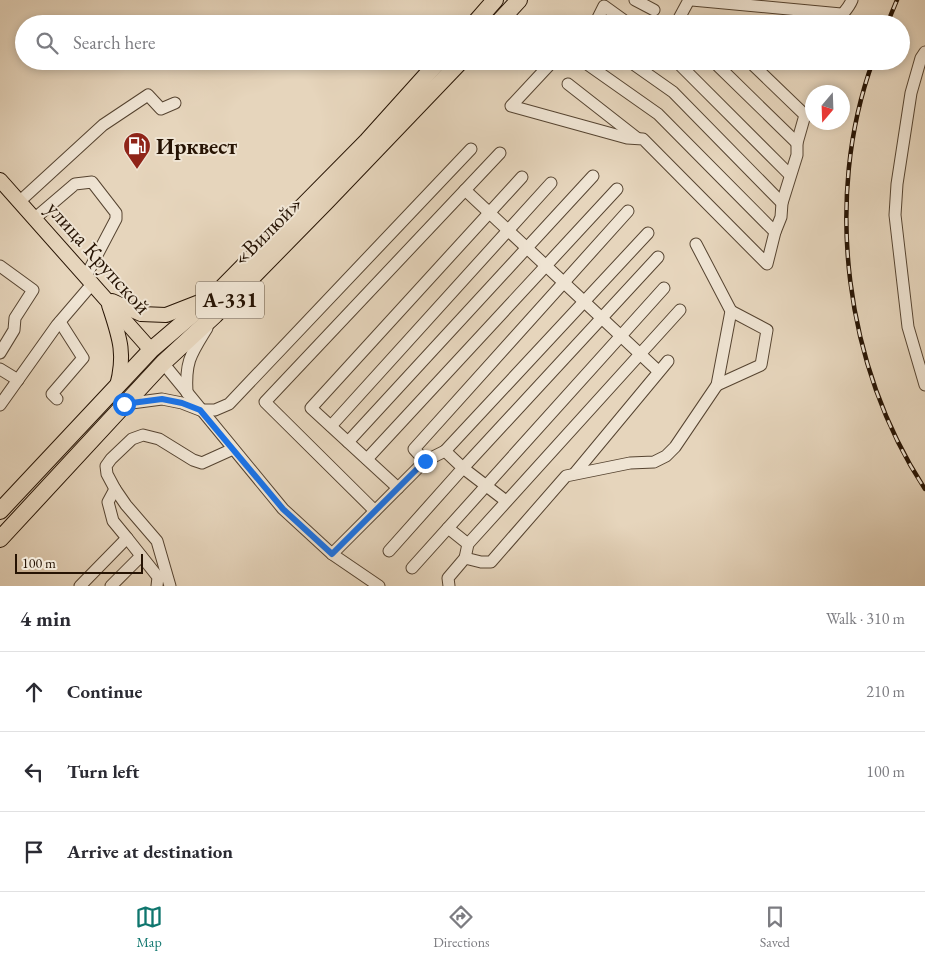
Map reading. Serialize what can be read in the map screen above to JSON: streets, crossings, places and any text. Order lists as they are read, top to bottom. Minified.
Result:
{"streets":{"highway":["«Вилюй»","улица Крупской","А-331"]},"crossings":[["«Вилюй»","улица Крупской"]],"places":{"fuel station":["Ирквест"]},"scale_bar":"100 m","north":"bottom","page":{"search":"Search here","scale":"100 m","heading":["4 min","Walk · 310 m"],"list":[["Continue","210 m"],["Turn left","100 m"],"Arrive at destination"],"nav":["Map","Directions","Saved"]}}
